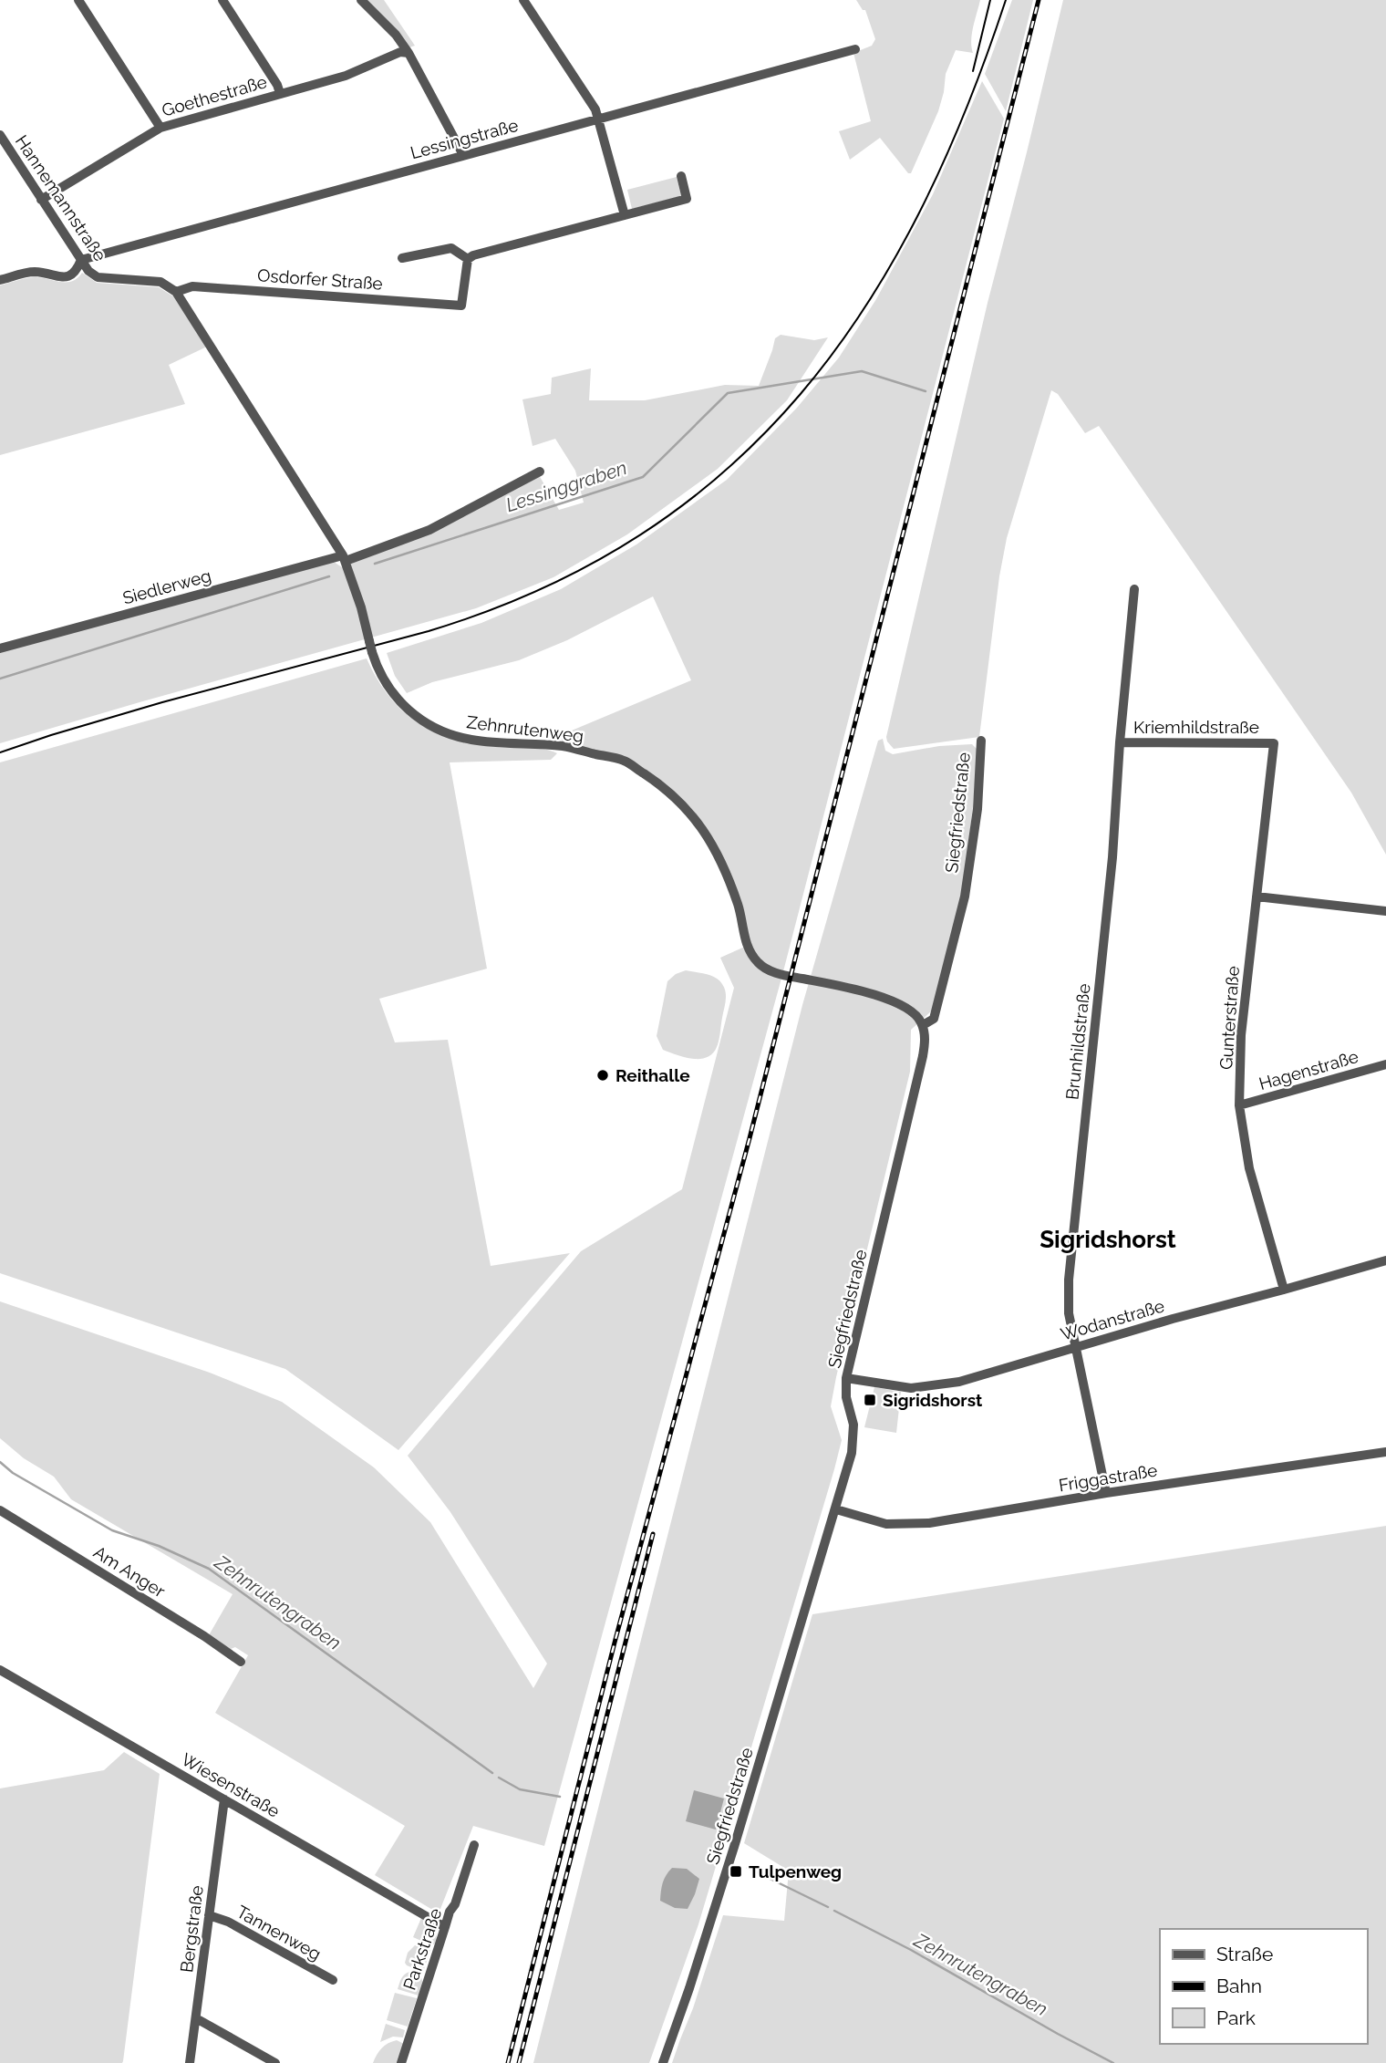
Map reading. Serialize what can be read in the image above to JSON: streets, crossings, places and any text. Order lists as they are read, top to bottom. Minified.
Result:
{"streets":{"street":["Goethestraße","Lessingstraße","Hannemannstraße","Osdorfer Straße","Siedlerweg","Kriemhildstraße","Zehnrutenweg","Siegfriedstraße","Gunterstraße","Brunhildstraße","Hagenstraße","Wodanstraße","Friggastraße","Am Anger","Wiesenstraße","Bergstraße","Tannenweg","Parkstraße"]},"crossings":[["Goethestraße","Hannemannstraße"],["Lessingstraße","Hannemannstraße"],["Hannemannstraße","Osdorfer Straße"],["Hannemannstraße","Zehnrutenweg"],["Osdorfer Straße","Zehnrutenweg"],["Siedlerweg","Zehnrutenweg"],["Kriemhildstraße","Gunterstraße"],["Kriemhildstraße","Brunhildstraße"],["Zehnrutenweg","Siegfriedstraße"],["Siegfriedstraße","Wodanstraße"],["Siegfriedstraße","Friggastraße"],["Gunterstraße","Hagenstraße"],["Gunterstraße","Wodanstraße"],["Brunhildstraße","Wodanstraße"],["Brunhildstraße","Friggastraße"],["Wiesenstraße","Bergstraße"],["Wiesenstraße","Parkstraße"],["Bergstraße","Tannenweg"]],"districts":["Sigridshorst"],"water":["Lessinggraben","Zehnrutengraben"],"places":{"other":["Reithalle"],"transit":["Sigridshorst","Tulpenweg"]},"legend":["Straße","Bahn","Park"]}
